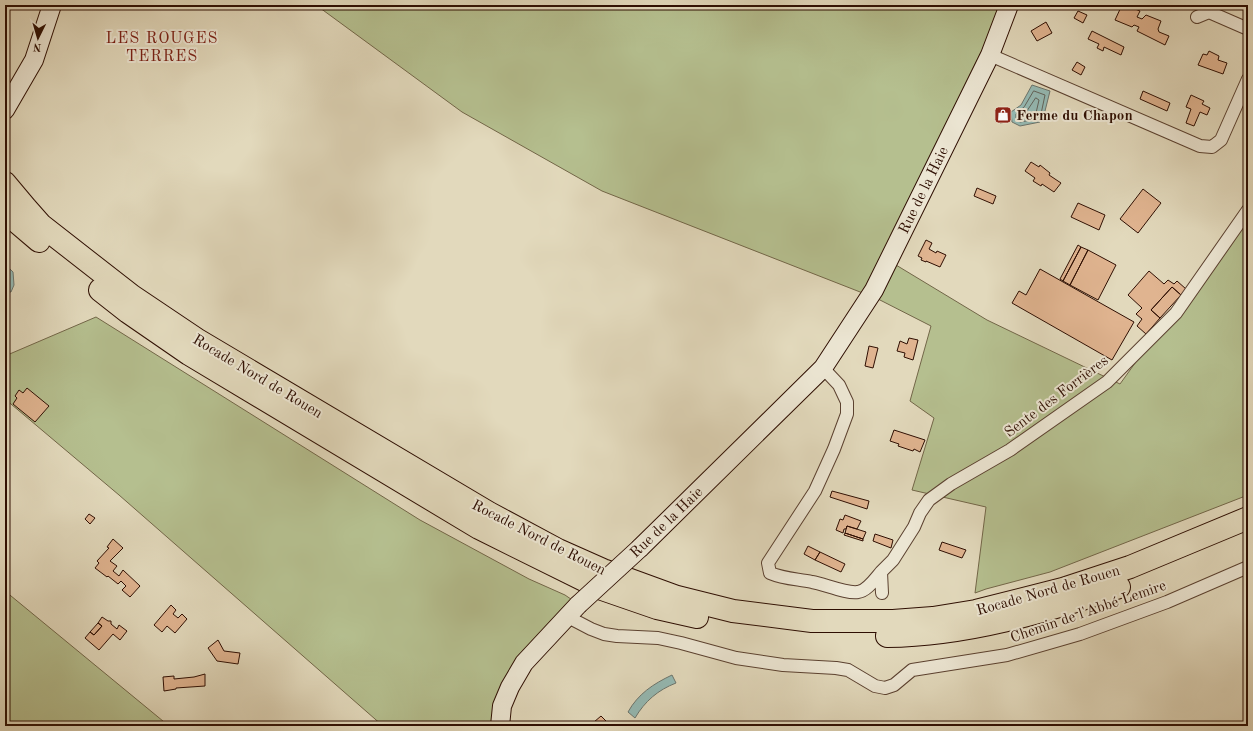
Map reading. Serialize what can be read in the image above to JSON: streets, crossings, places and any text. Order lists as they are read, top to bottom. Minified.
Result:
{"streets":{"highway":["Rocade Nord de Rouen"],"street":["Rue de la Haie","Sente des Forrières","Chemin de l'Abbé Lemire"]},"crossings":[["Rue de la Haie","Chemin de l'Abbé Lemire"]],"districts":["LES ROUGES TERRES"],"places":{"shop":["Ferme du Chapon"]},"north":"bottom"}
